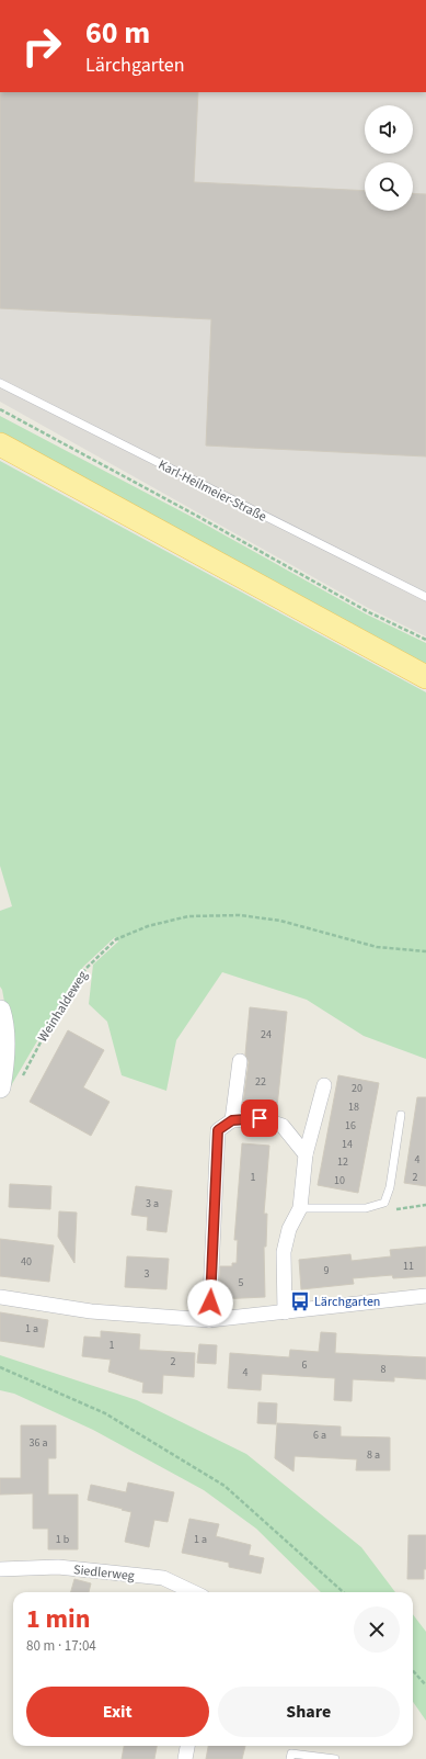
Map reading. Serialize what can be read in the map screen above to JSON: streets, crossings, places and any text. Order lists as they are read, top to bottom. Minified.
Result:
{"streets":{"street":["Siedlerweg"],"lane":["Karl-Heilmeier-Straße"],"path":["Weinhaldeweg"]},"places":{"bus stop":["Lärchgarten"]},"house_numbers":["24","22","20","18","16","14","4","12","1","2","10","3 a","40","11","9","3","5","1 a","1","2","6","8","4","6 a","36 a","8 a","1 b","1 a"],"page":{"turn":["60 m","Lärchgarten"],"heading":["1 min","80 m · 17:04"],"buttons":["Exit","Share"]}}
